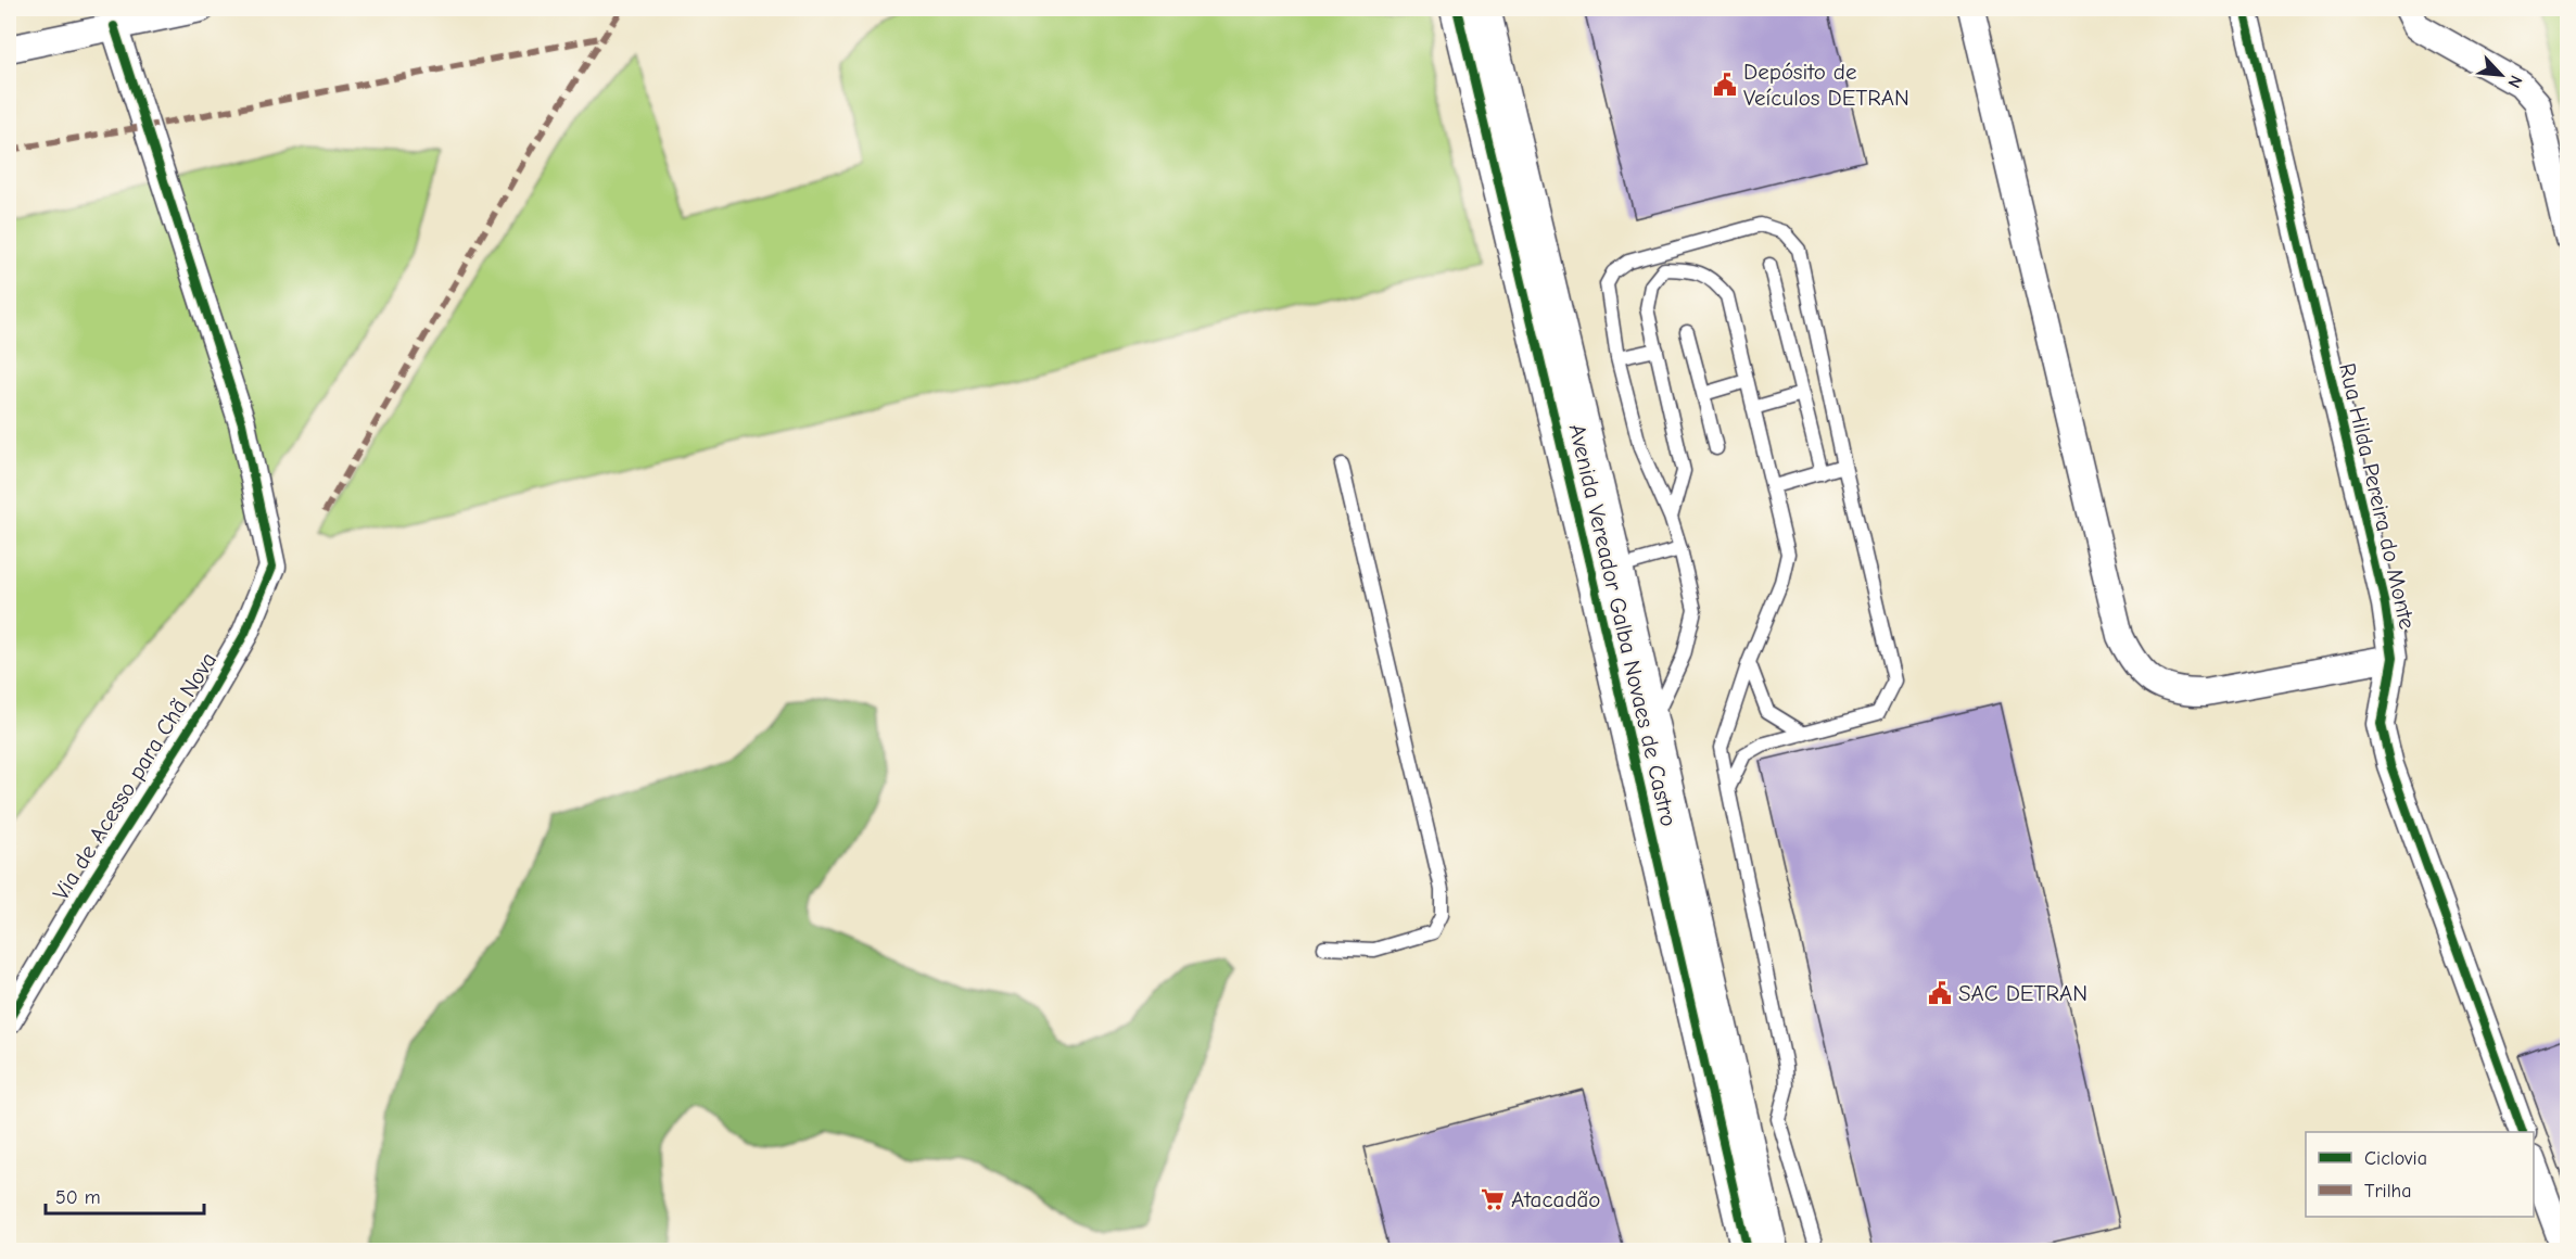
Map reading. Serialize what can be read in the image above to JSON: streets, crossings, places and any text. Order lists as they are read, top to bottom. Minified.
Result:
{"streets":{"street":["Rua Hilda Pereira do Monte","Avenida Vereador Galba Novaes de Castro","Via de Acesso para Chã Nova"]},"places":{"public building":["Depósito de Veículos DETRAN","SAC DETRAN"],"supermarket":["Atacadão"]},"legend":["Ciclovia","Trilha"],"scale_bar":"50 m","north":"bottom right"}
